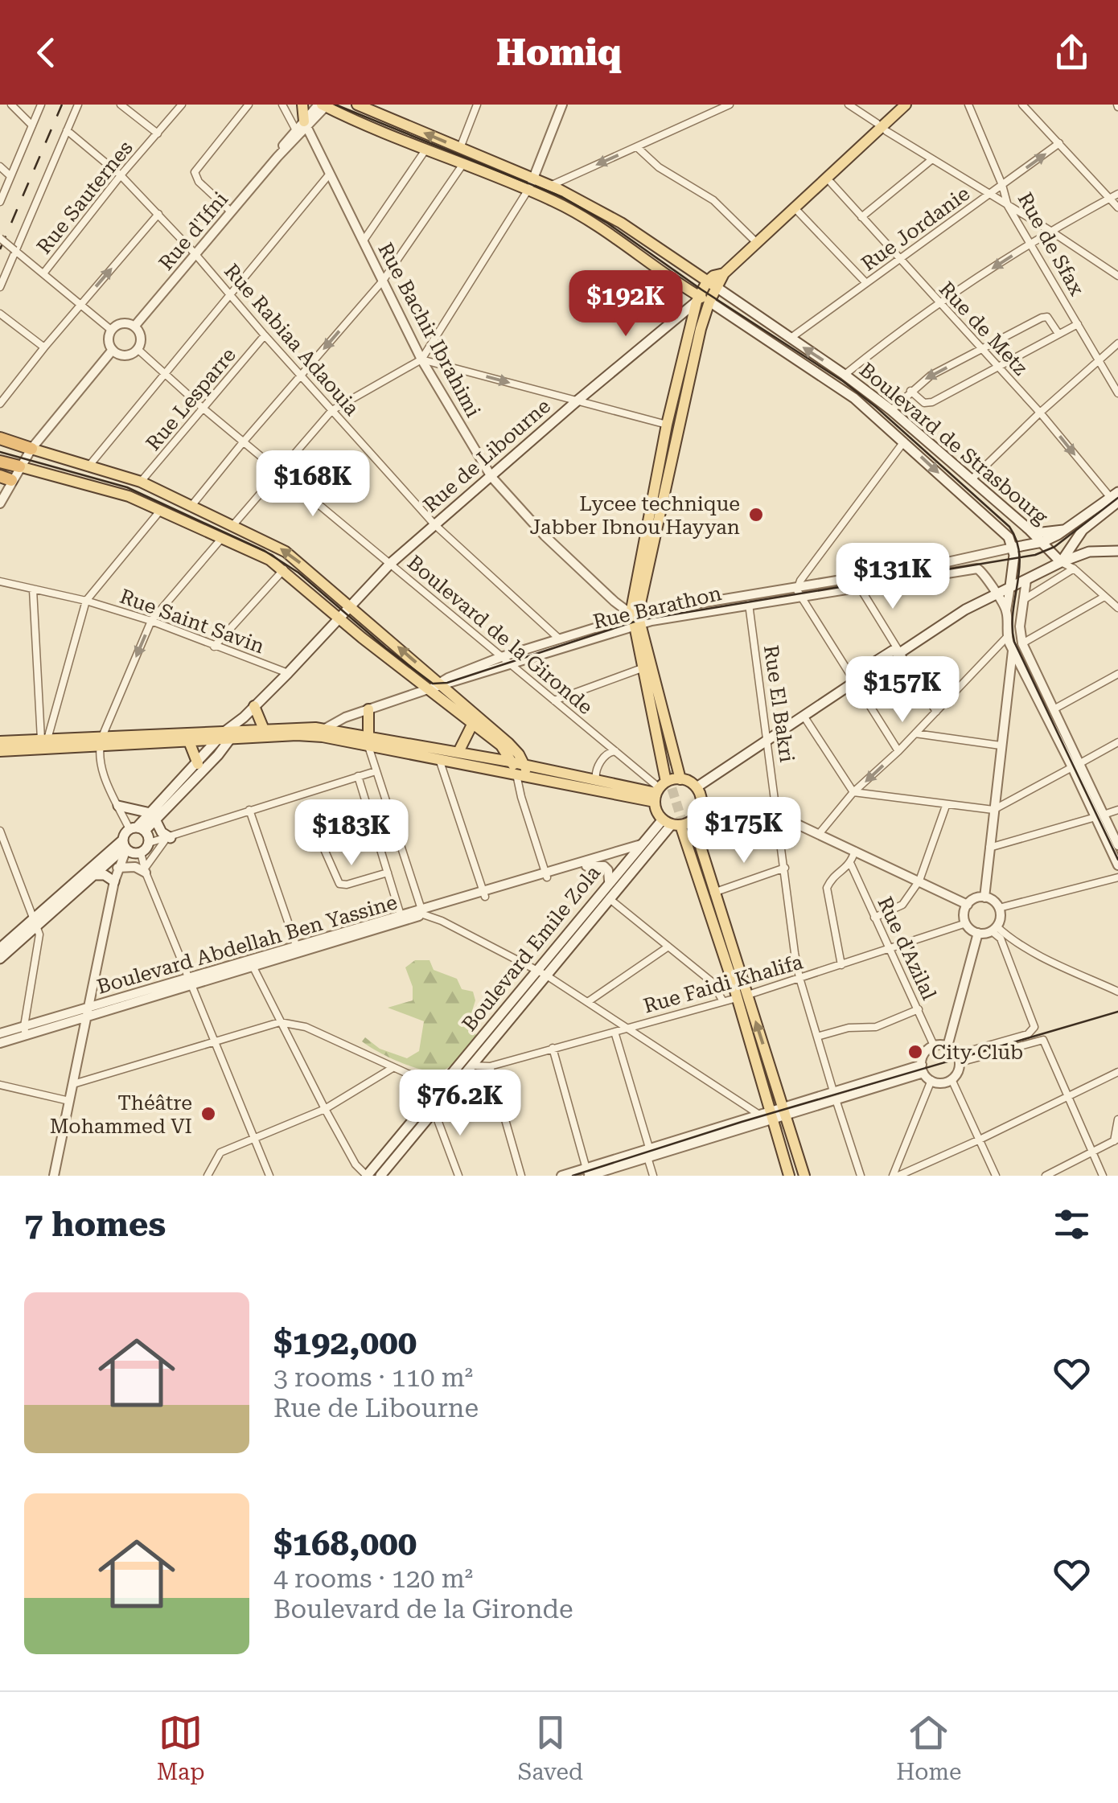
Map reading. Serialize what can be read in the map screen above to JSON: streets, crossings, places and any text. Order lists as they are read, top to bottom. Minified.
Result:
{"streets":{"main road":["Boulevard de Strasbourg","Rue de Libourne","Boulevard Emile Zola"],"street":["Rue Sauternes","Rue Jordanie","Rue d'Ifni","Rue de Sfax","Rue de Metz","Rue Bachir Ibrahimi","Rue Rabiaa Adaouia","Rue Lesparre","Rue Barathon","Rue Saint Savin","Boulevard de la Gironde","Rue El Bakri","Boulevard Abdellah Ben Yassine","Rue d'Azilal","Rue Faidi Khalifa"]},"crossings":[["Rue Sauternes","Rue Rabiaa Adaouia"],["Rue Jordanie","Rue de Sfax"],["Rue Jordanie","Rue de Metz"],["Rue Jordanie","Boulevard de Strasbourg"],["Rue d'Ifni","Rue Bachir Ibrahimi"],["Rue d'Ifni","Rue Rabiaa Adaouia"],["Rue d'Ifni","Boulevard de la Gironde"],["Rue Bachir Ibrahimi","Rue de Libourne"],["Rue Bachir Ibrahimi","Rue Barathon"],["Rue Rabiaa Adaouia","Rue Lesparre"],["Rue Rabiaa Adaouia","Rue de Libourne"],["Rue Lesparre","Boulevard de la Gironde"],["Rue de Libourne","Rue Saint Savin"],["Rue de Libourne","Boulevard de la Gironde"],["Rue Barathon","Boulevard de la Gironde"],["Rue Barathon","Rue El Bakri"],["Boulevard de la Gironde","Boulevard Emile Zola"],["Rue El Bakri","Rue Faidi Khalifa"],["Boulevard Abdellah Ben Yassine","Boulevard Emile Zola"],["Boulevard Emile Zola","Rue Faidi Khalifa"],["Rue d'Azilal","Rue Faidi Khalifa"]],"places":["Lycee technique Jabber Ibnou Hayyan","City Club","Théâtre Mohammed VI"],"page":{"header":"Homiq","price":["$192K","$168K","$131K","$157K","$175K","$183K","$76.2K"],"heading":"7 homes","list":[{"name":"$192,000","note":"3 rooms · 110 m² · Rue de Libourne"},{"name":"$168,000","note":"4 rooms · 120 m² · Boulevard de la Gironde"}],"tabs":["Map","Saved","Home"]}}
